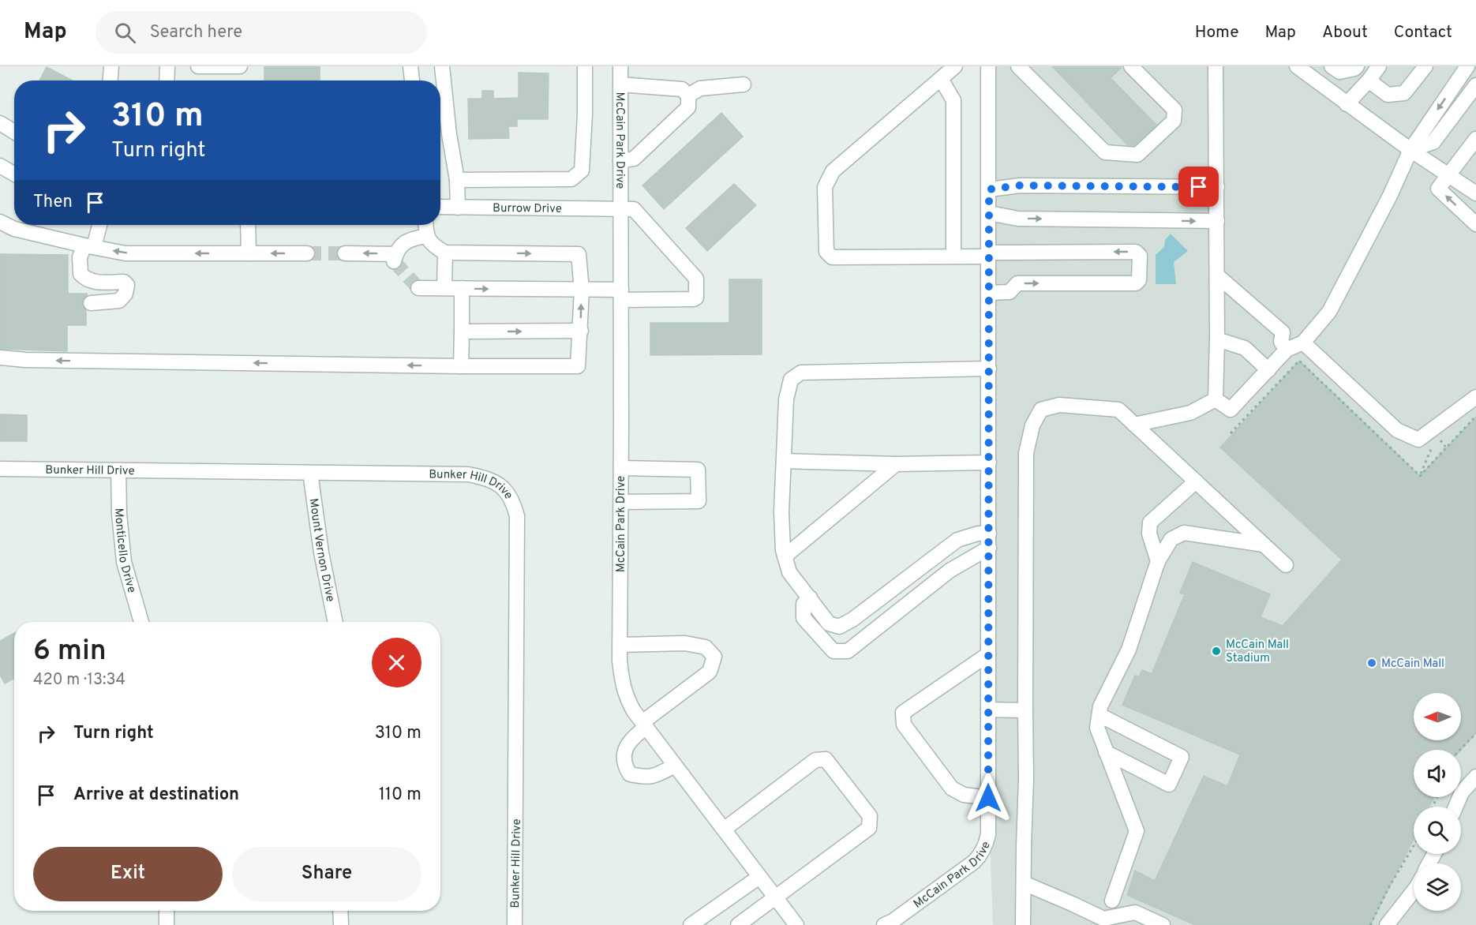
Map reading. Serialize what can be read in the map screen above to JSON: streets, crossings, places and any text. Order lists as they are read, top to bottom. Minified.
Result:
{"streets":{"street":["McCain Park Drive","Burrow Drive","Bunker Hill Drive","Monticello Drive","Mount Vernon Drive"]},"crossings":[["McCain Park Drive","Burrow Drive"],["Bunker Hill Drive","Monticello Drive"],["Bunker Hill Drive","Mount Vernon Drive"]],"places":["McCain Mall Stadium","McCain Mall"],"north":"left","page":{"header":"Map","search":"Search here","nav":["Home","Map","About","Contact"],"turn":["310 m","Turn right"],"then":"Then","heading":["6 min","420 m · 13:34"],"list":[{"name":"Turn right","value":"310 m"},{"name":"Arrive at destination","value":"110 m"}],"buttons":["Exit","Share"]}}
